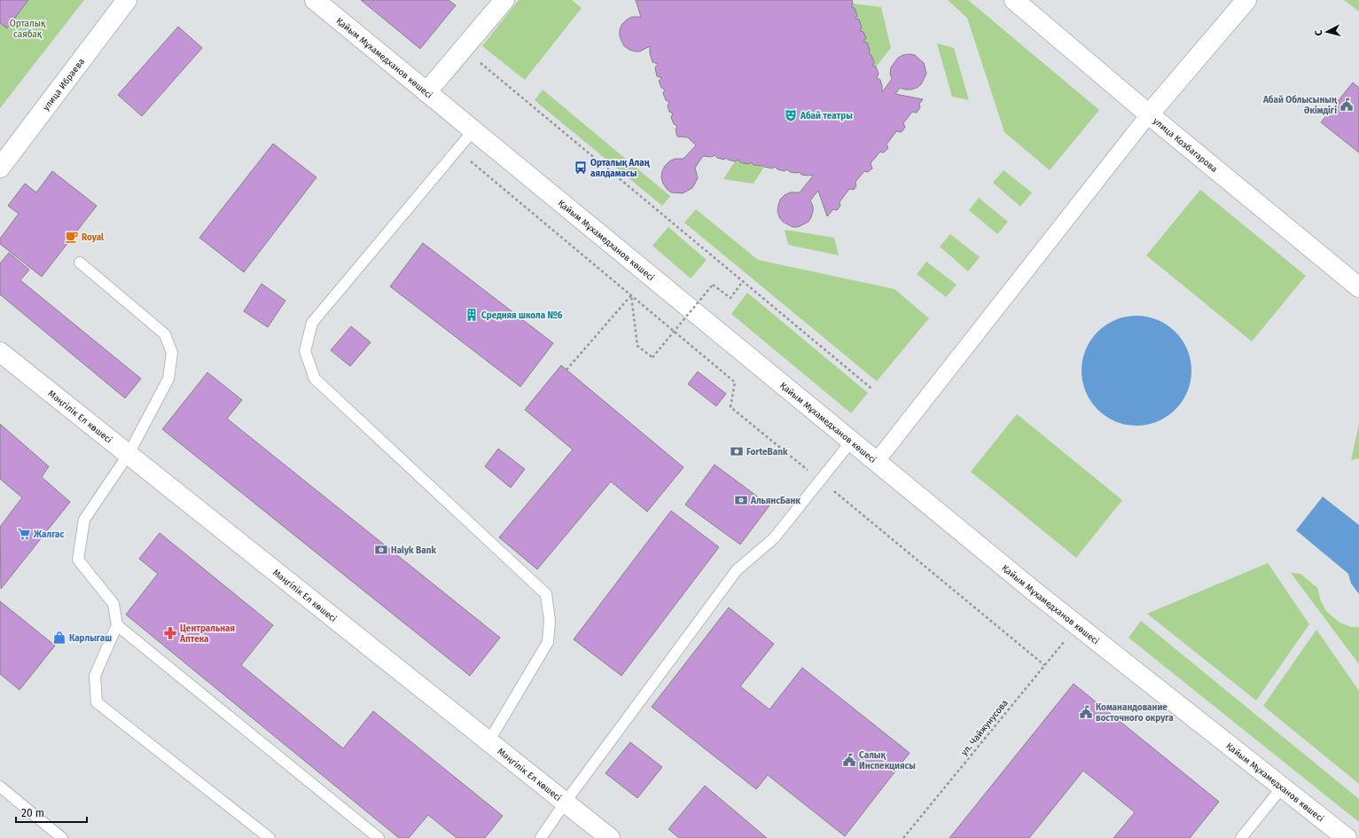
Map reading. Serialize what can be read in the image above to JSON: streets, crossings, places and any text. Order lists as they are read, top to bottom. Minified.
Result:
{"streets":{"street":["Қайым Мұхамедханов көшесі","улица Ибраева","улица Козбагарова","Мәңгілік Ел көшесі"],"path":["ул. Чайжунусова"]},"crossings":[["Қайым Мұхамедханов көшесі","ул. Чайжунусова"]],"parks":["Орталық саябақ"],"places":{"public building":["Абай Облысының Әкімдігі","Команандование восточного округа","Салық Инспекциясы"],"theatre":["Абай театры"],"bus stop":["Орталық Алаң аялдамасы"],"cafe":["Royal"],"building":["Средняя школа №6"],"bank":["ForteBank","АльянсБанк","Halyk Bank"],"supermarket":["Жалгас"],"pharmacy":["Центральная Аптека"],"shop":["Карлыгаш"]},"scale_bar":"20 m","north":"left"}
